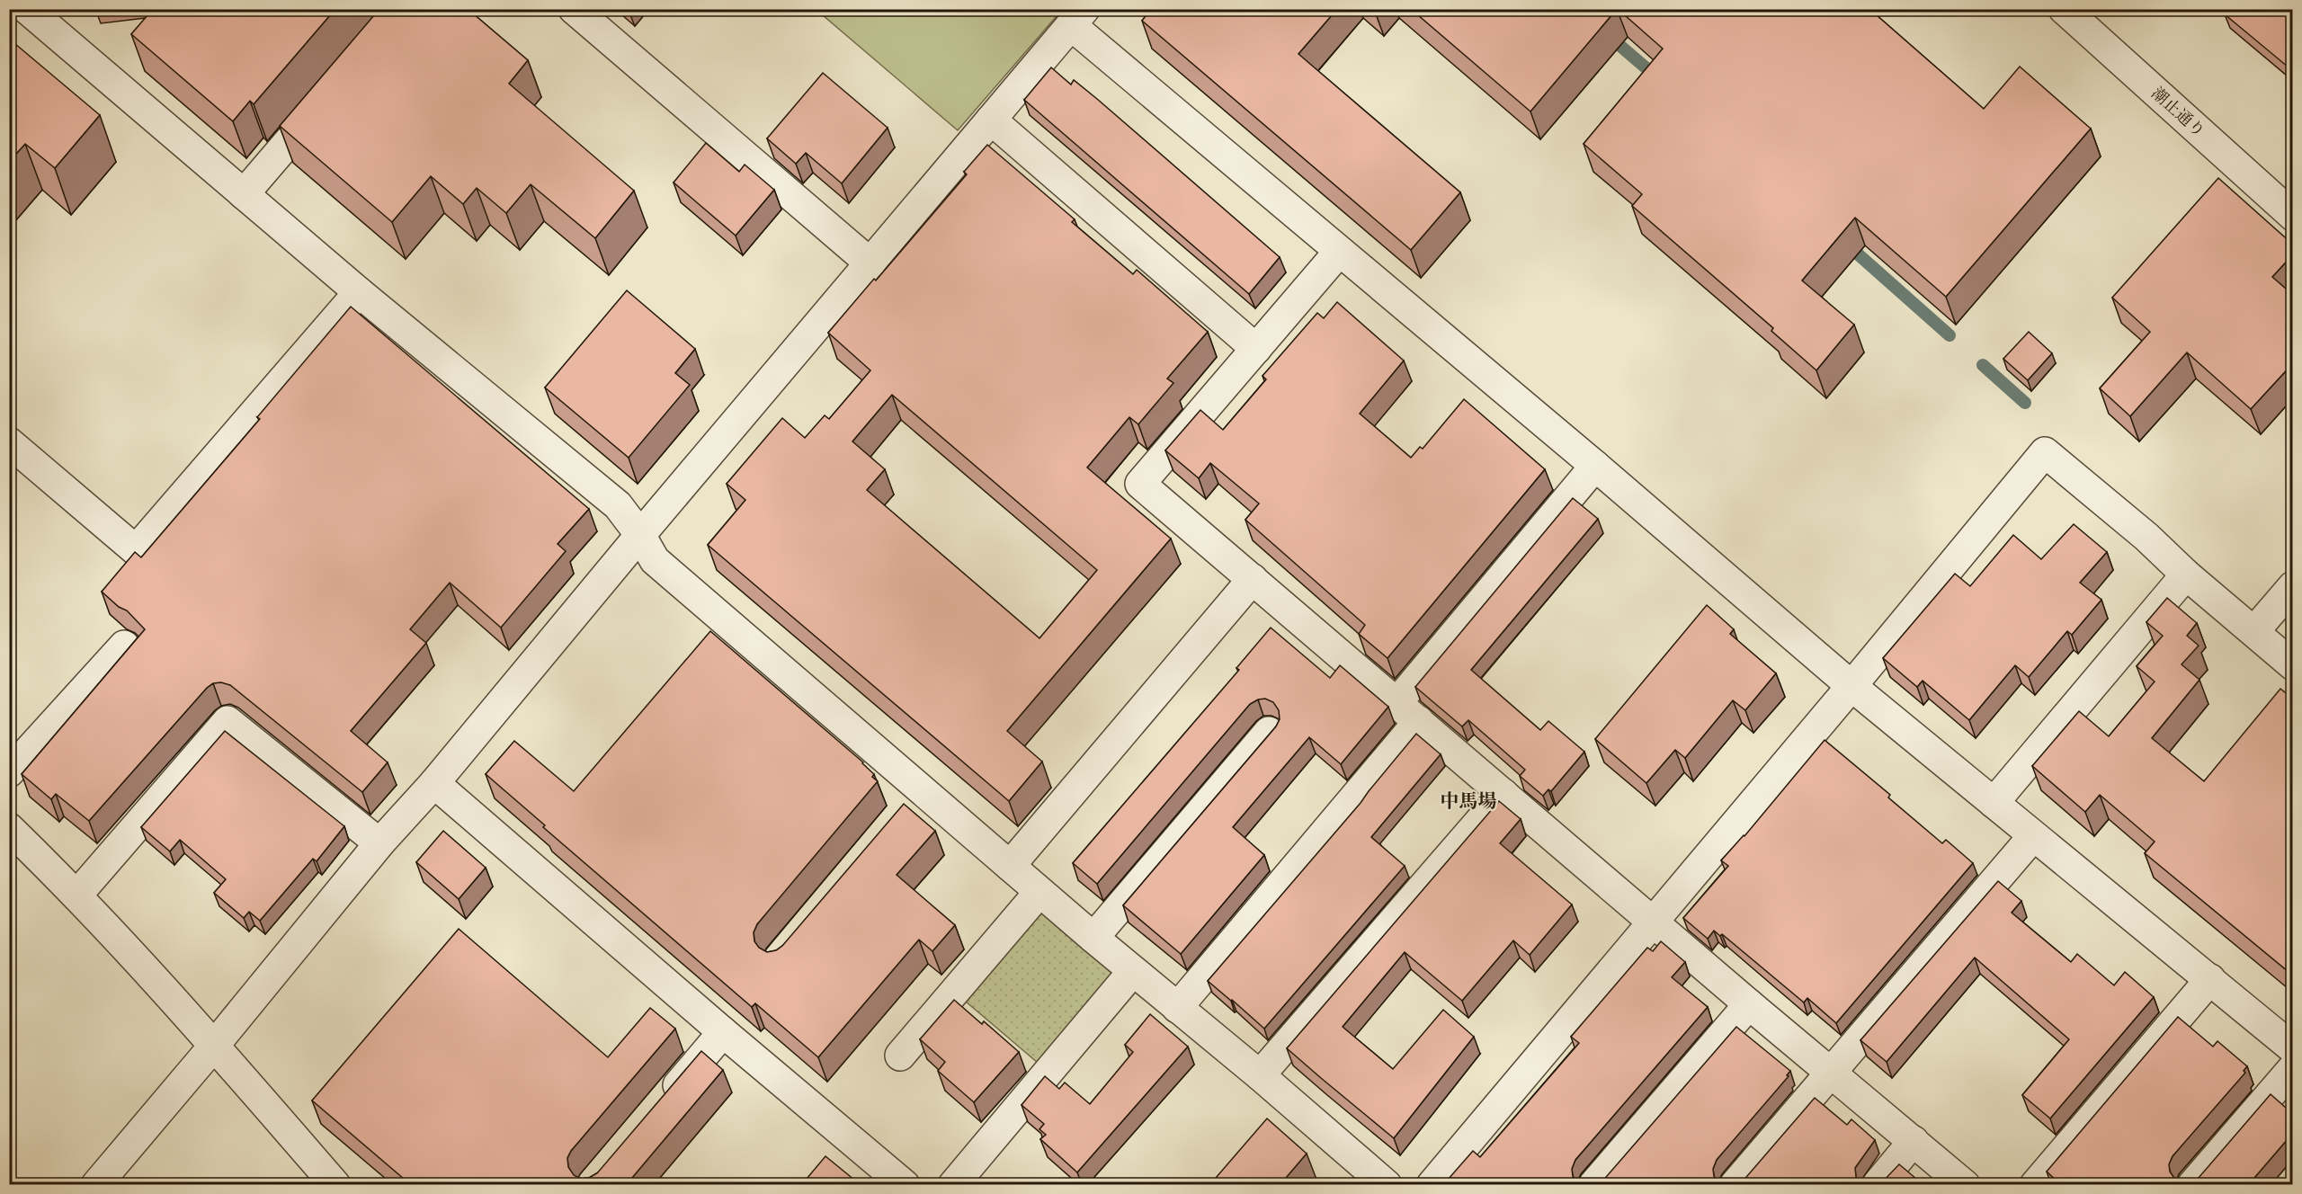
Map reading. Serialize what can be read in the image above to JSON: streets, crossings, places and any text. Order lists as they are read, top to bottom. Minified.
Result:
{"streets":{"street":["潮止通り"]},"districts":["中馬場"]}
